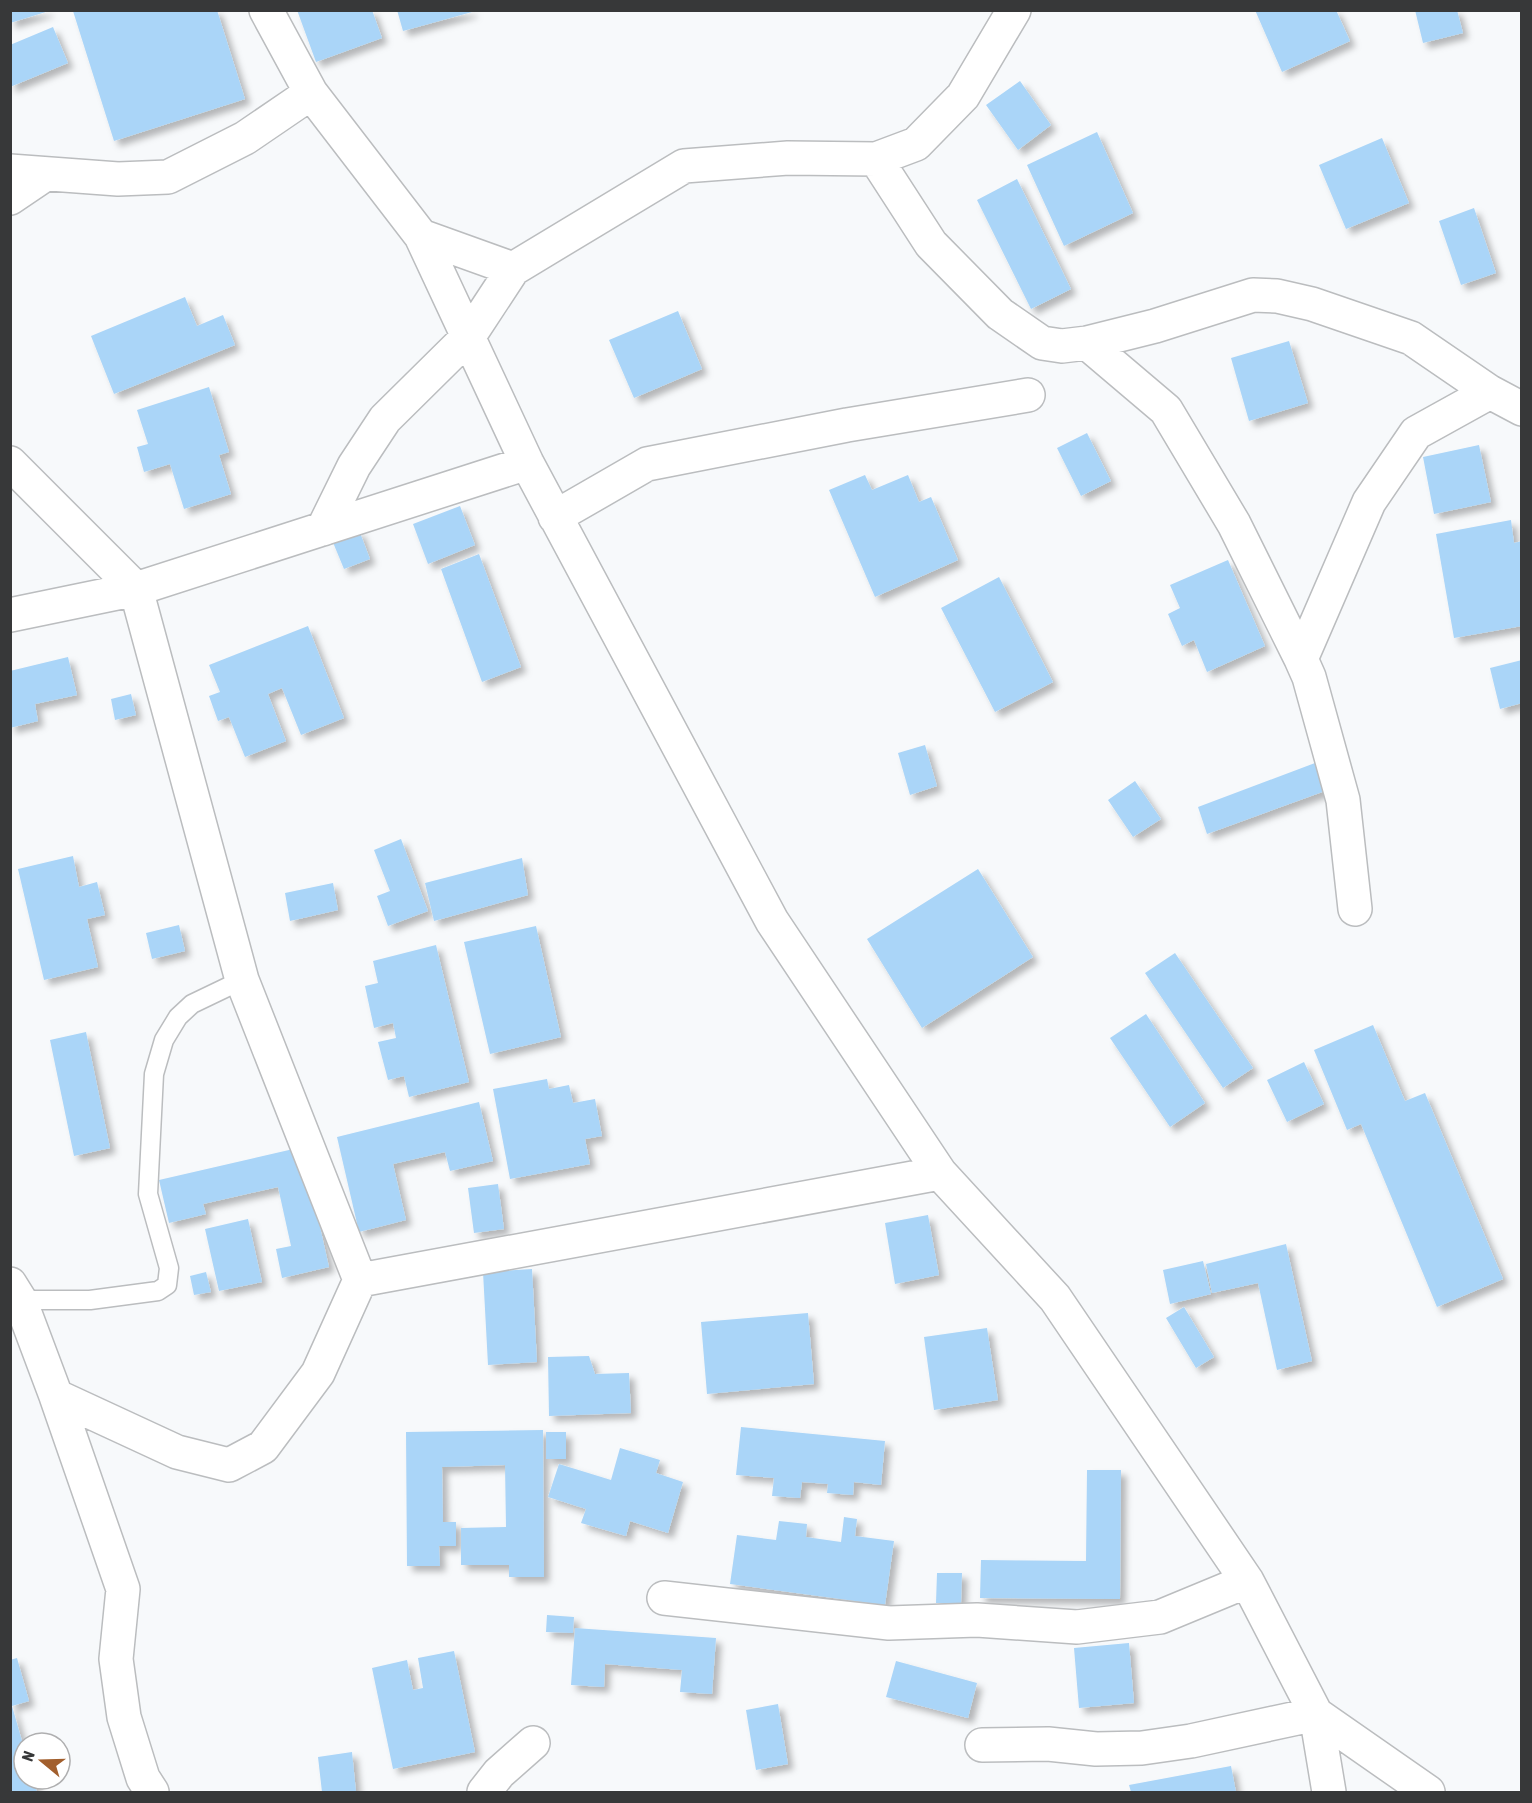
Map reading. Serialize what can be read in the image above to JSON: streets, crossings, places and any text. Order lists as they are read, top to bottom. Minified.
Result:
{"north":"left"}
